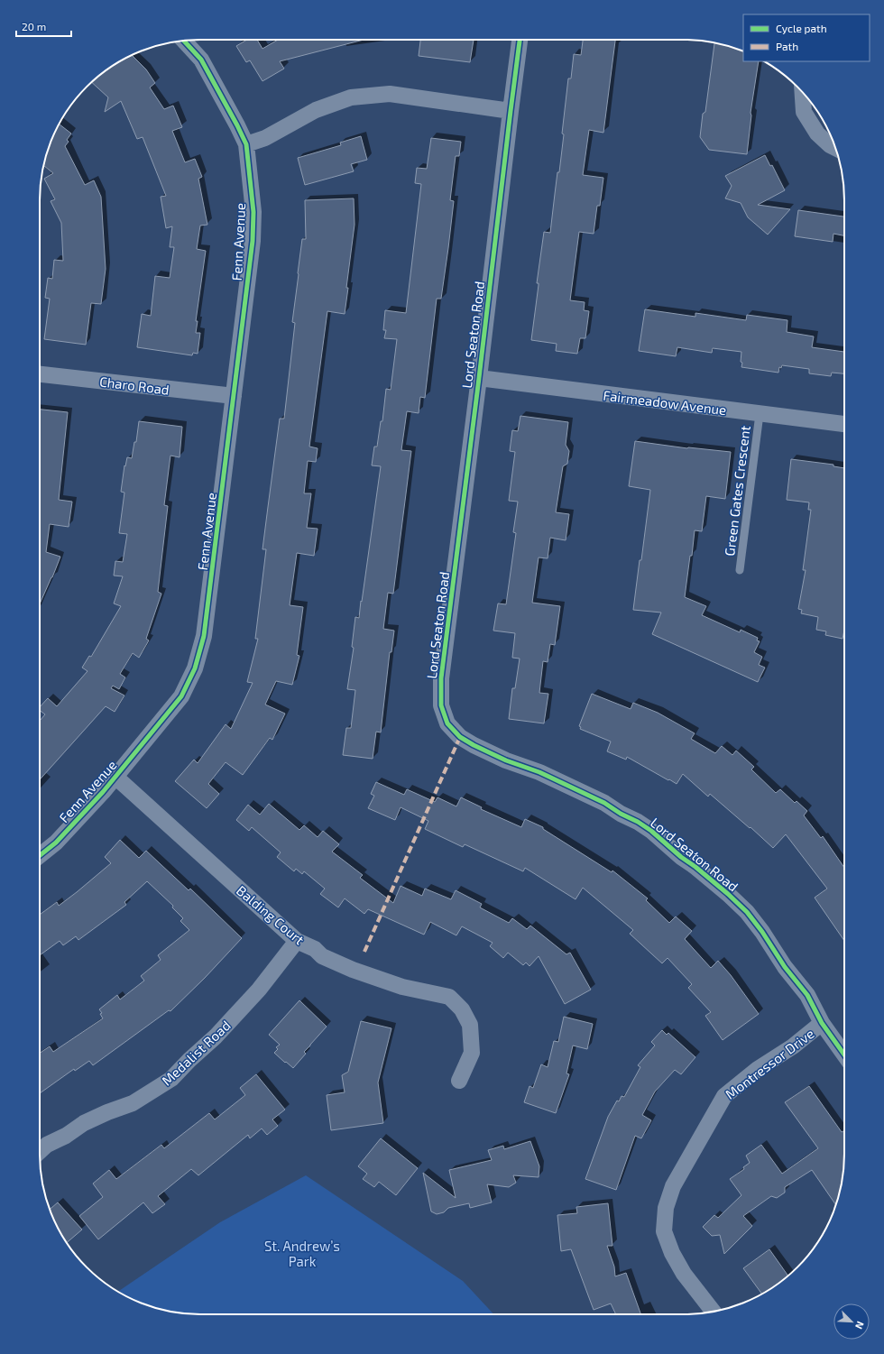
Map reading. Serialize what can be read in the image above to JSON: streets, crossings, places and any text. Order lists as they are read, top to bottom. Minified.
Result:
{"streets":{"street":["Fenn Avenue","Lord Seaton Road","Charo Road","Fairmeadow Avenue","Balding Court","Medalist Road","Montressor Drive"],"lane":["Green Gates Crescent"]},"crossings":[["Fenn Avenue","Charo Road"],["Fenn Avenue","Balding Court"],["Lord Seaton Road","Fairmeadow Avenue"],["Lord Seaton Road","Montressor Drive"],["Fairmeadow Avenue","Green Gates Crescent"],["Balding Court","Medalist Road"]],"parks":["St. Andrew’s Park"],"legend":["Cycle path","Path"],"scale_bar":"20 m","north":"bottom right"}
